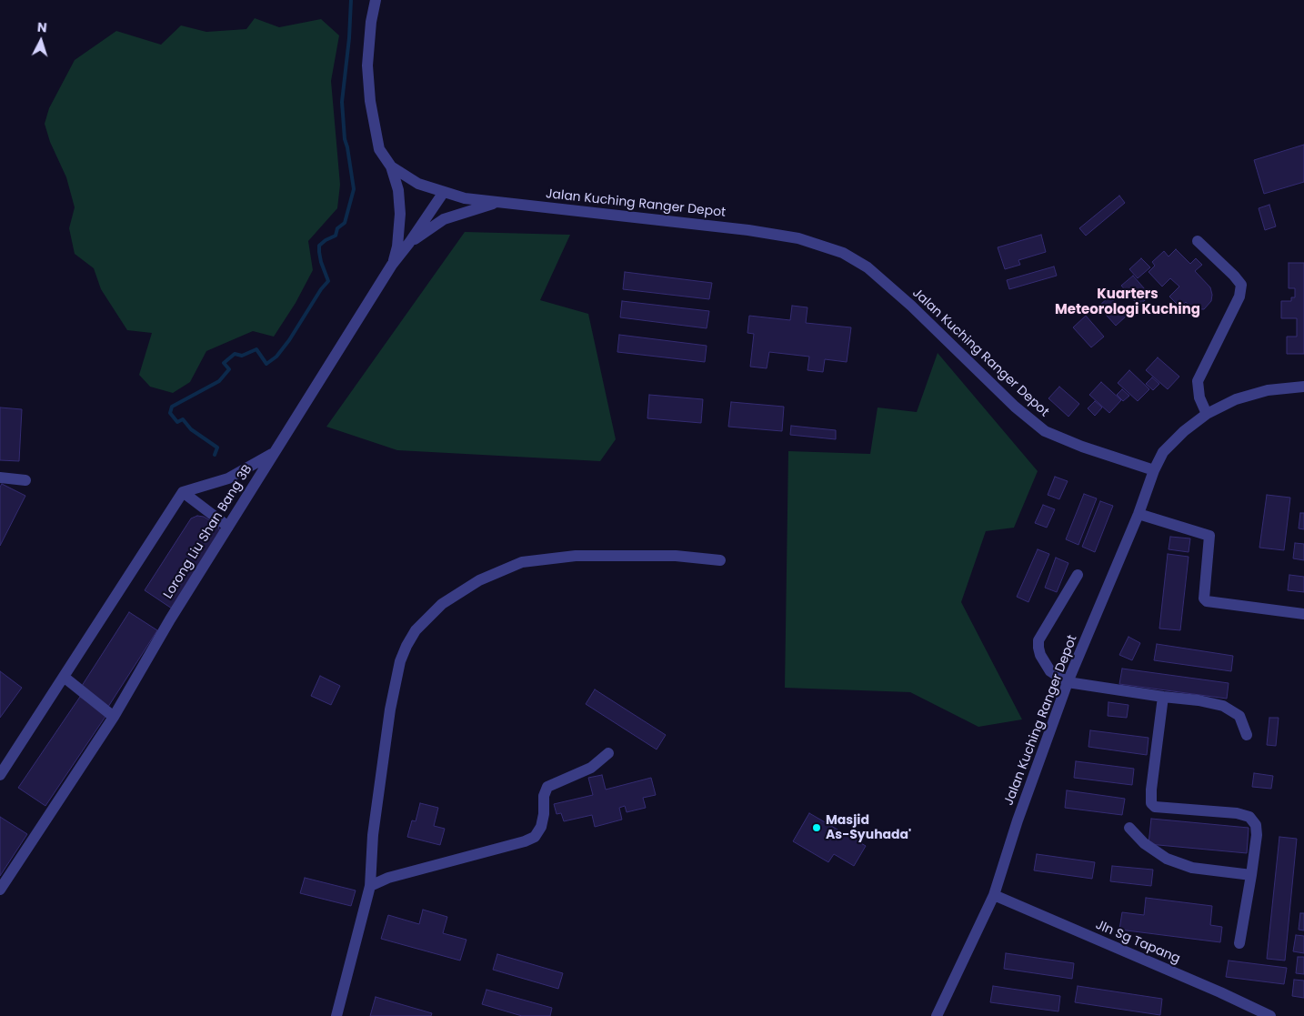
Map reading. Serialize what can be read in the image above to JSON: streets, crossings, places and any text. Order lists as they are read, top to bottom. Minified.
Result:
{"streets":{"street":["Jalan Kuching Ranger Depot","Lorong Liu Shan Bang 3B","Jln Sg Tapang"]},"crossings":[["Jalan Kuching Ranger Depot","Lorong Liu Shan Bang 3B"],["Jalan Kuching Ranger Depot","Jln Sg Tapang"]],"districts":["Kuarters Meteorologi Kuching"],"places":["Masjid As-Syuhada'"],"north":"top"}
